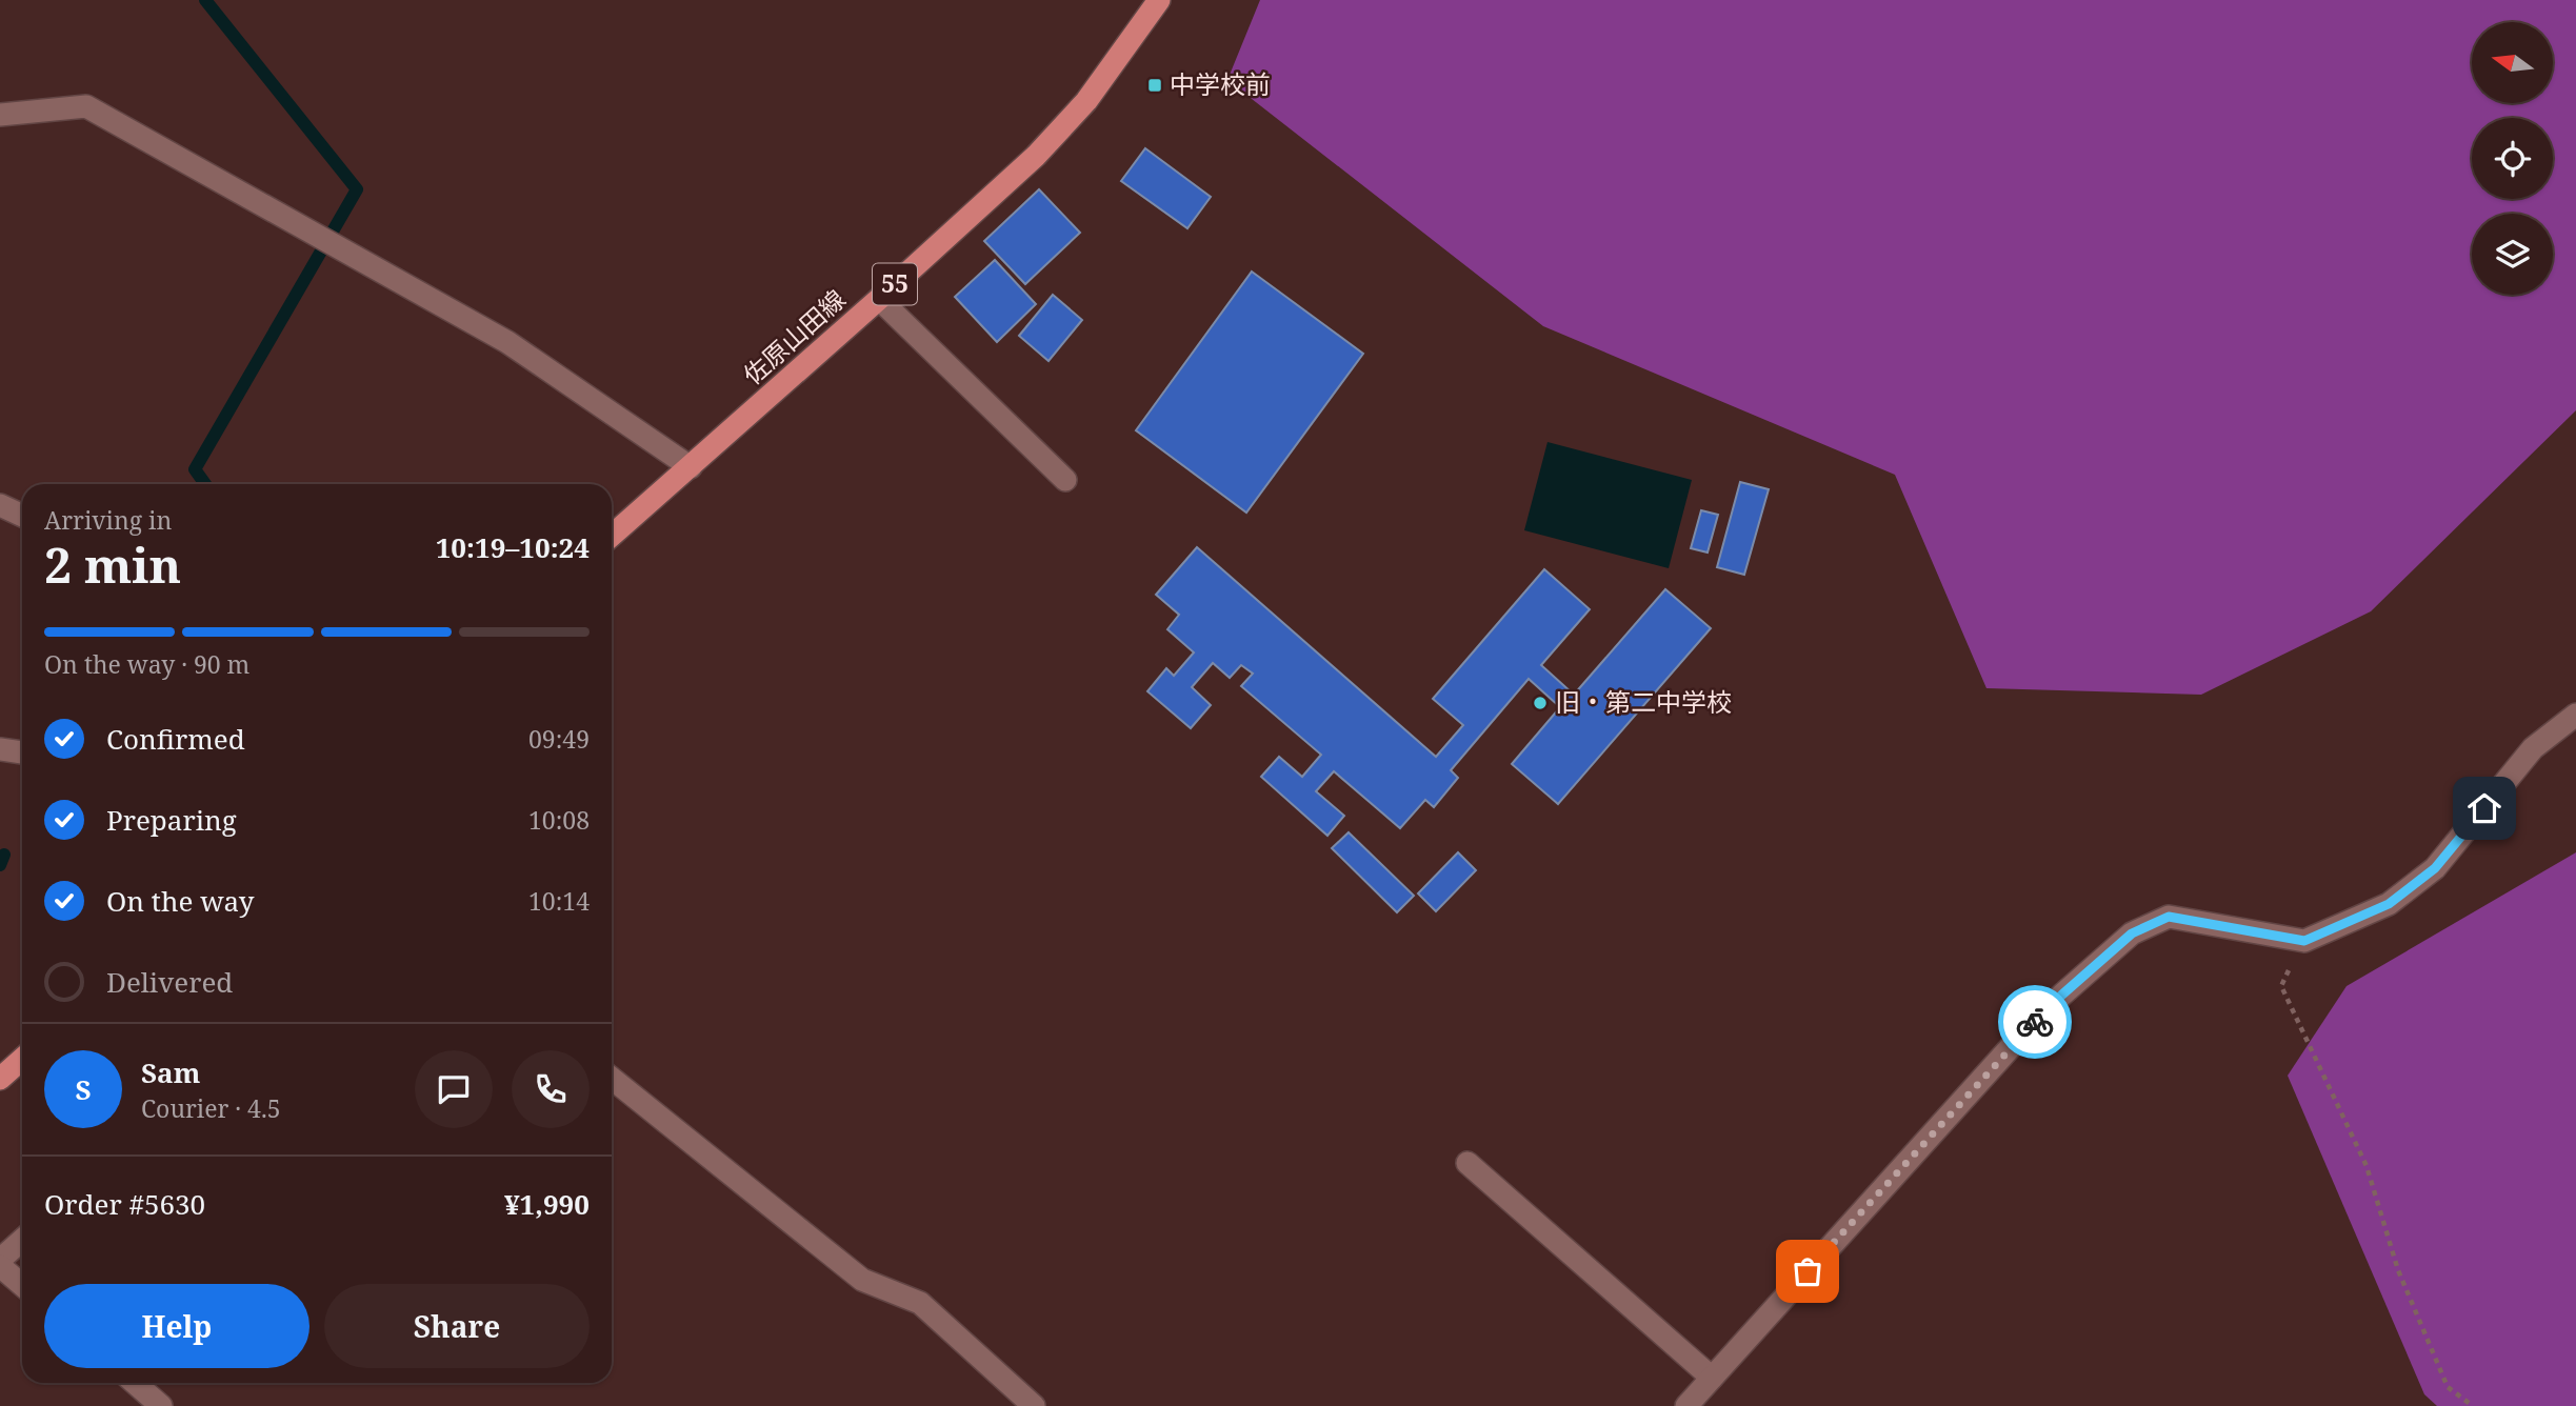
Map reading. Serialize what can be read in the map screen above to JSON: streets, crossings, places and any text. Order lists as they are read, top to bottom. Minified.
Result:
{"streets":{"main road":["55","佐原山田線"]},"places":{"transit":["中学校前"],"other":["旧・第二中学校"]},"north":"left","page":{"heading":["2 min","Arriving in","10:19–10:24"],"panel":["Sam","Courier · 4.5","Order #5630","¥1,990"],"bar":"On the way · 90 m","list":[["Confirmed","09:49"],["Preparing","10:08"],["On the way","10:14"],"Delivered"],"round":"S","buttons":["Help","Share"]}}
